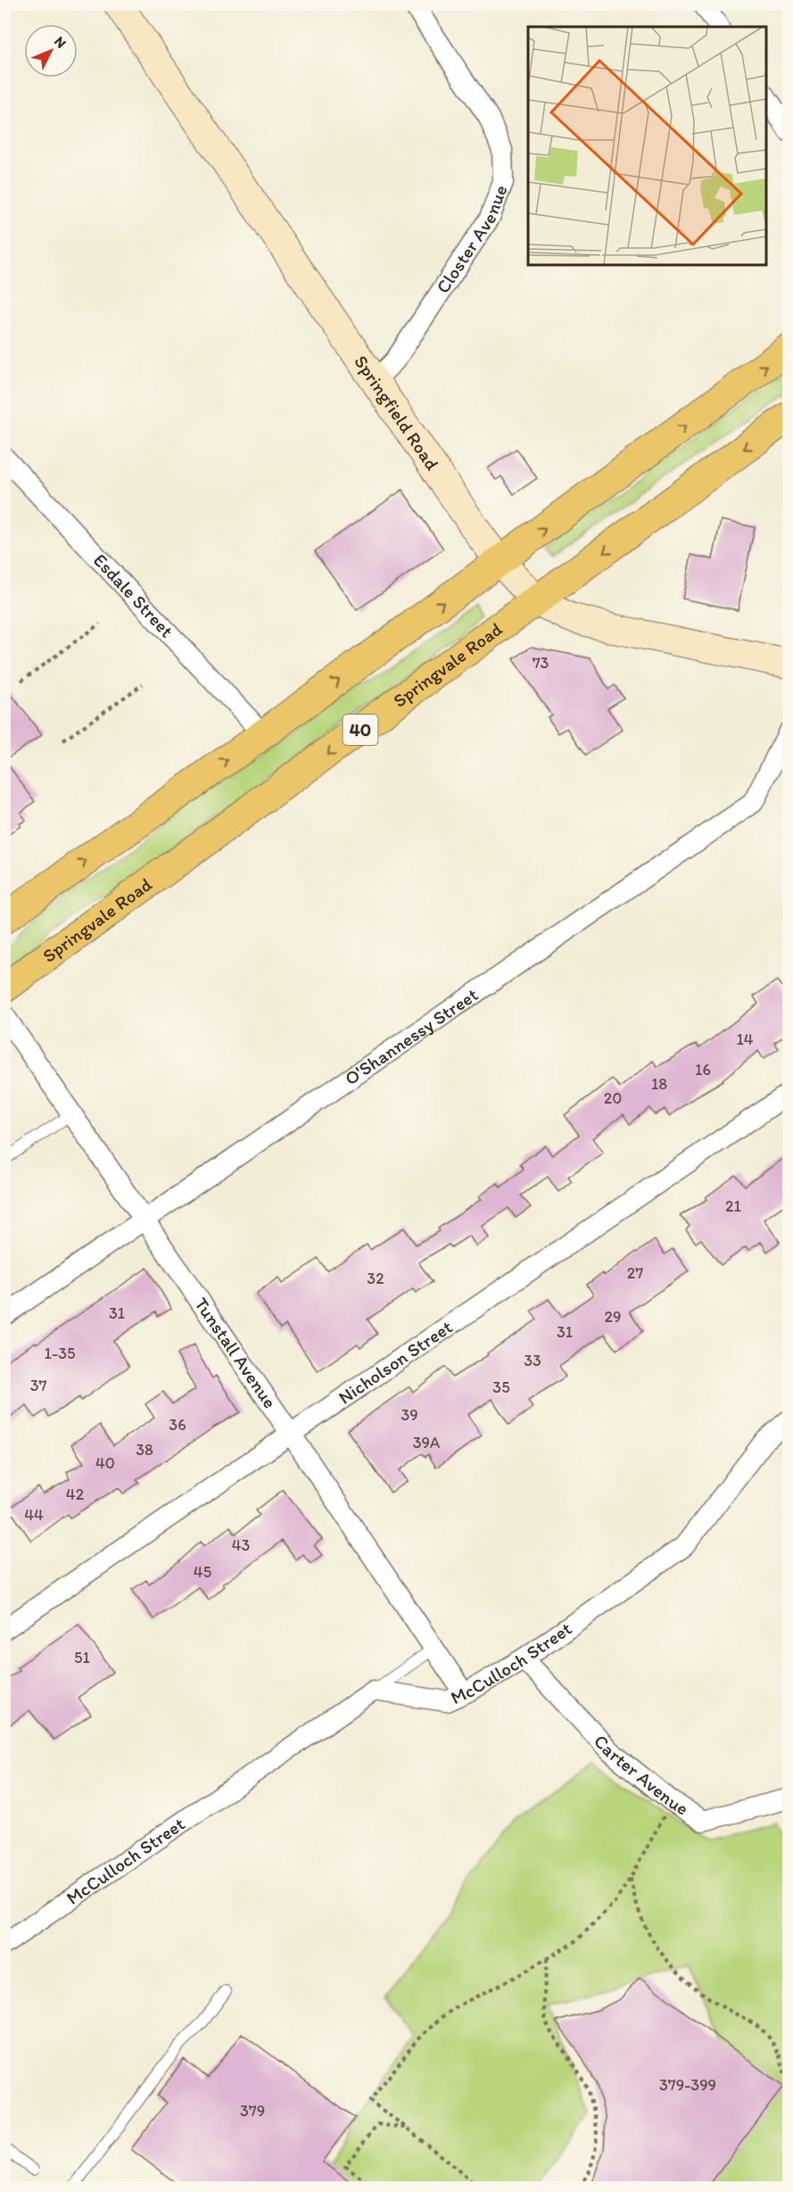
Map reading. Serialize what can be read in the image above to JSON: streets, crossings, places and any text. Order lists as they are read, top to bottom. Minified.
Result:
{"streets":{"highway":["Springvale Road","40"],"main road":["Springfield Road"],"street":["Closter Avenue","Esdale Street","O'Shannessy Street","Tunstall Avenue","Nicholson Street","McCulloch Street","Carter Avenue"]},"crossings":[["Closter Avenue","Springfield Road"],["Springfield Road","Springvale Road"],["O'Shannessy Street","Tunstall Avenue"],["Tunstall Avenue","Nicholson Street"],["Tunstall Avenue","McCulloch Street"],["McCulloch Street","Carter Avenue"]],"house_numbers":["73","14","16","18","20","21","27","32","31","29","31","1-35","33","37","35","39","36","39A","38","40","42","44","43","45","51","379-399","379"],"north":"top right"}
